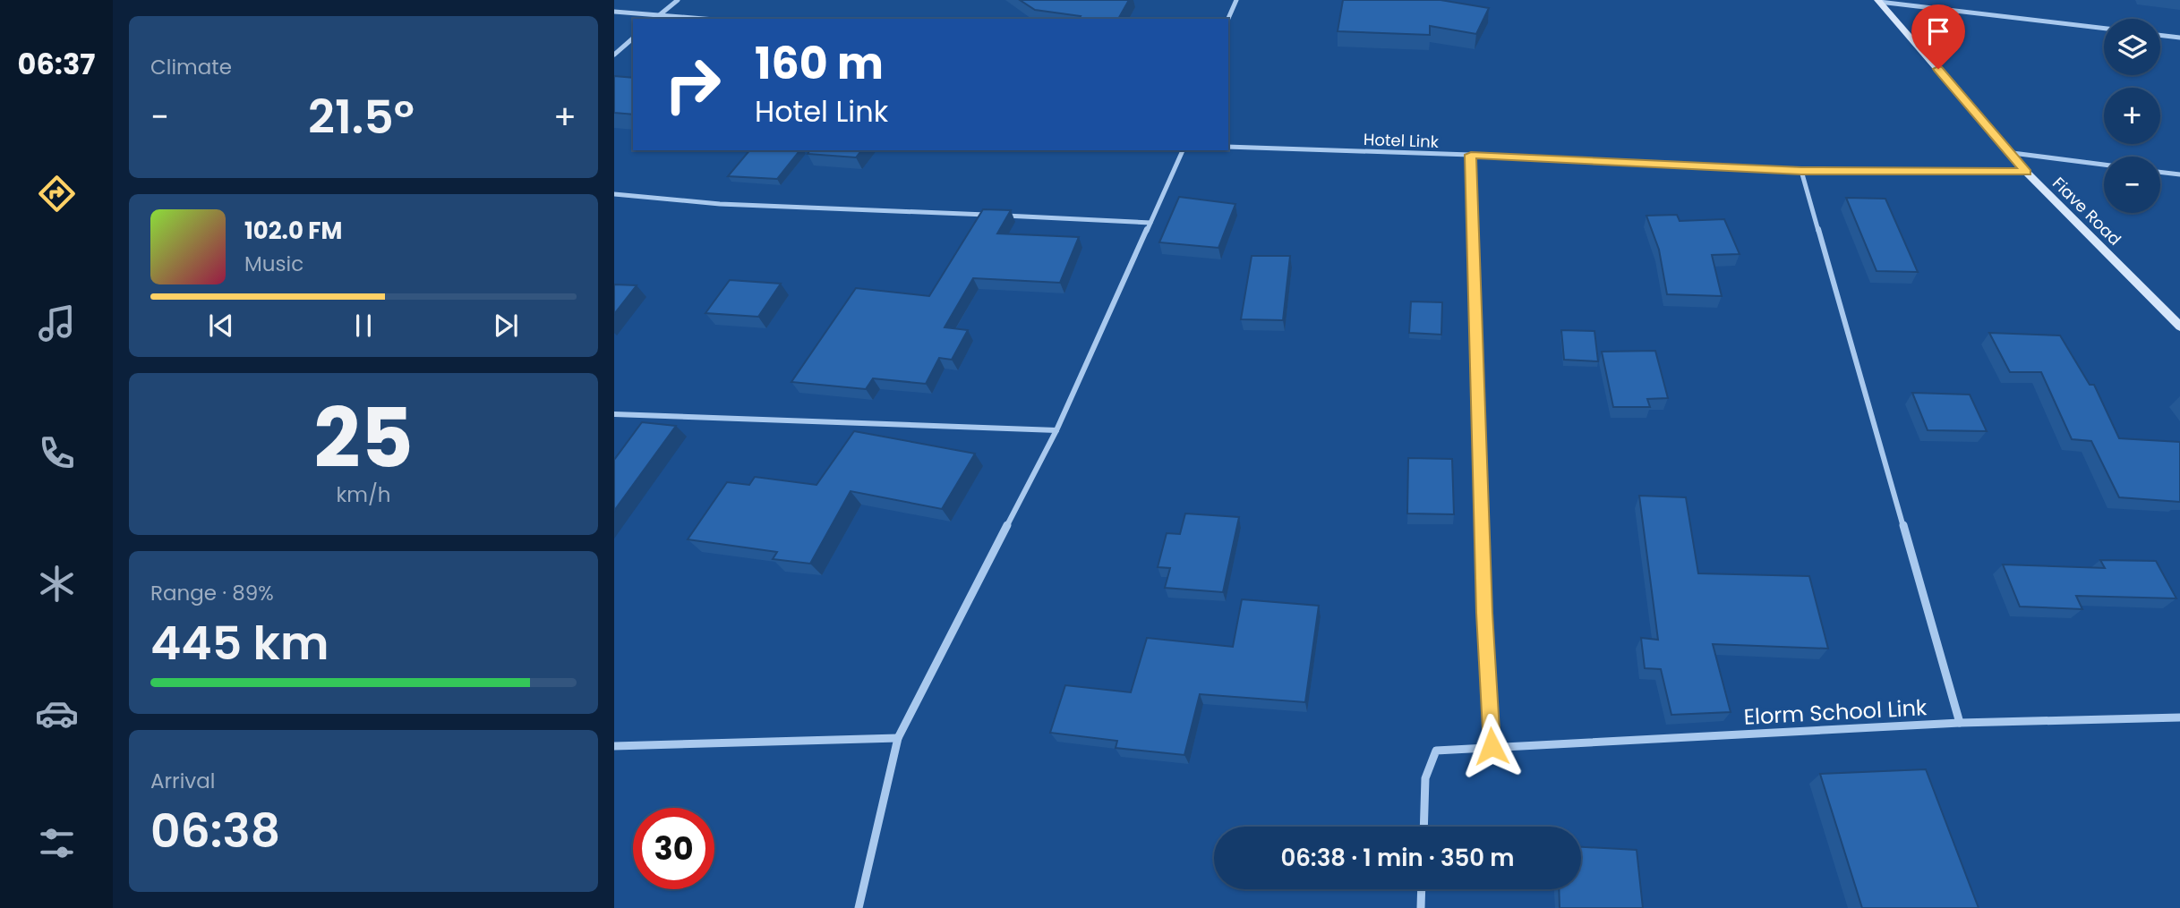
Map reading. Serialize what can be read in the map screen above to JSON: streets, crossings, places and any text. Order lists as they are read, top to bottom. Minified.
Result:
{"streets":{"street":["Hotel Link","Fiave Road","Elorm School Link"]},"crossings":[["Hotel Link","Fiave Road"]],"page":{"tabs":"06:37","tile":["Climate",["25","km/h"],["Range · 89%","445 km"],["Arrival","06:38"]],"map_buttons":["+","−"],"turn":["160 m","Hotel Link"],"heat":["−","21.5°","+"],"song":["102.0 FM","Music"],"limit":"30","trip":"06:38 · 1 min · 350 m"}}
